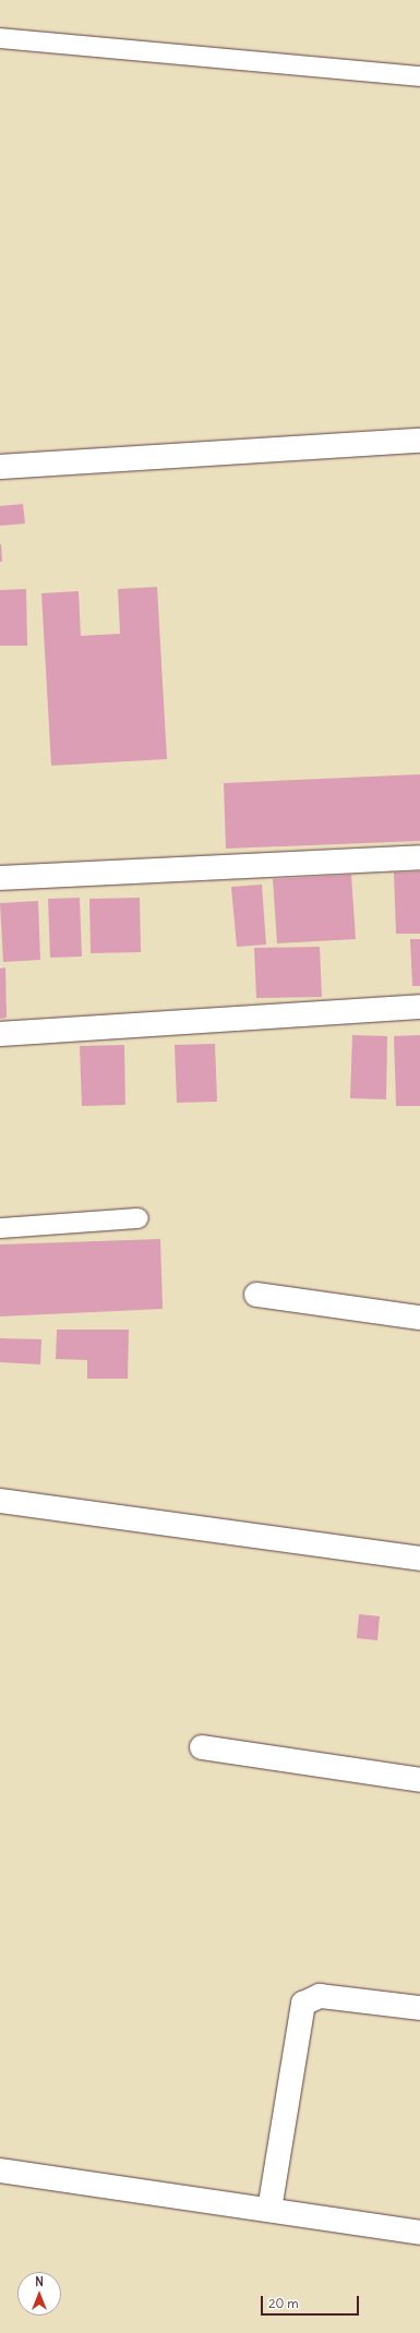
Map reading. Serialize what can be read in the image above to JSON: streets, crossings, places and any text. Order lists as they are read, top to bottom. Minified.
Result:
{"scale_bar":"20 m","north":"top"}
